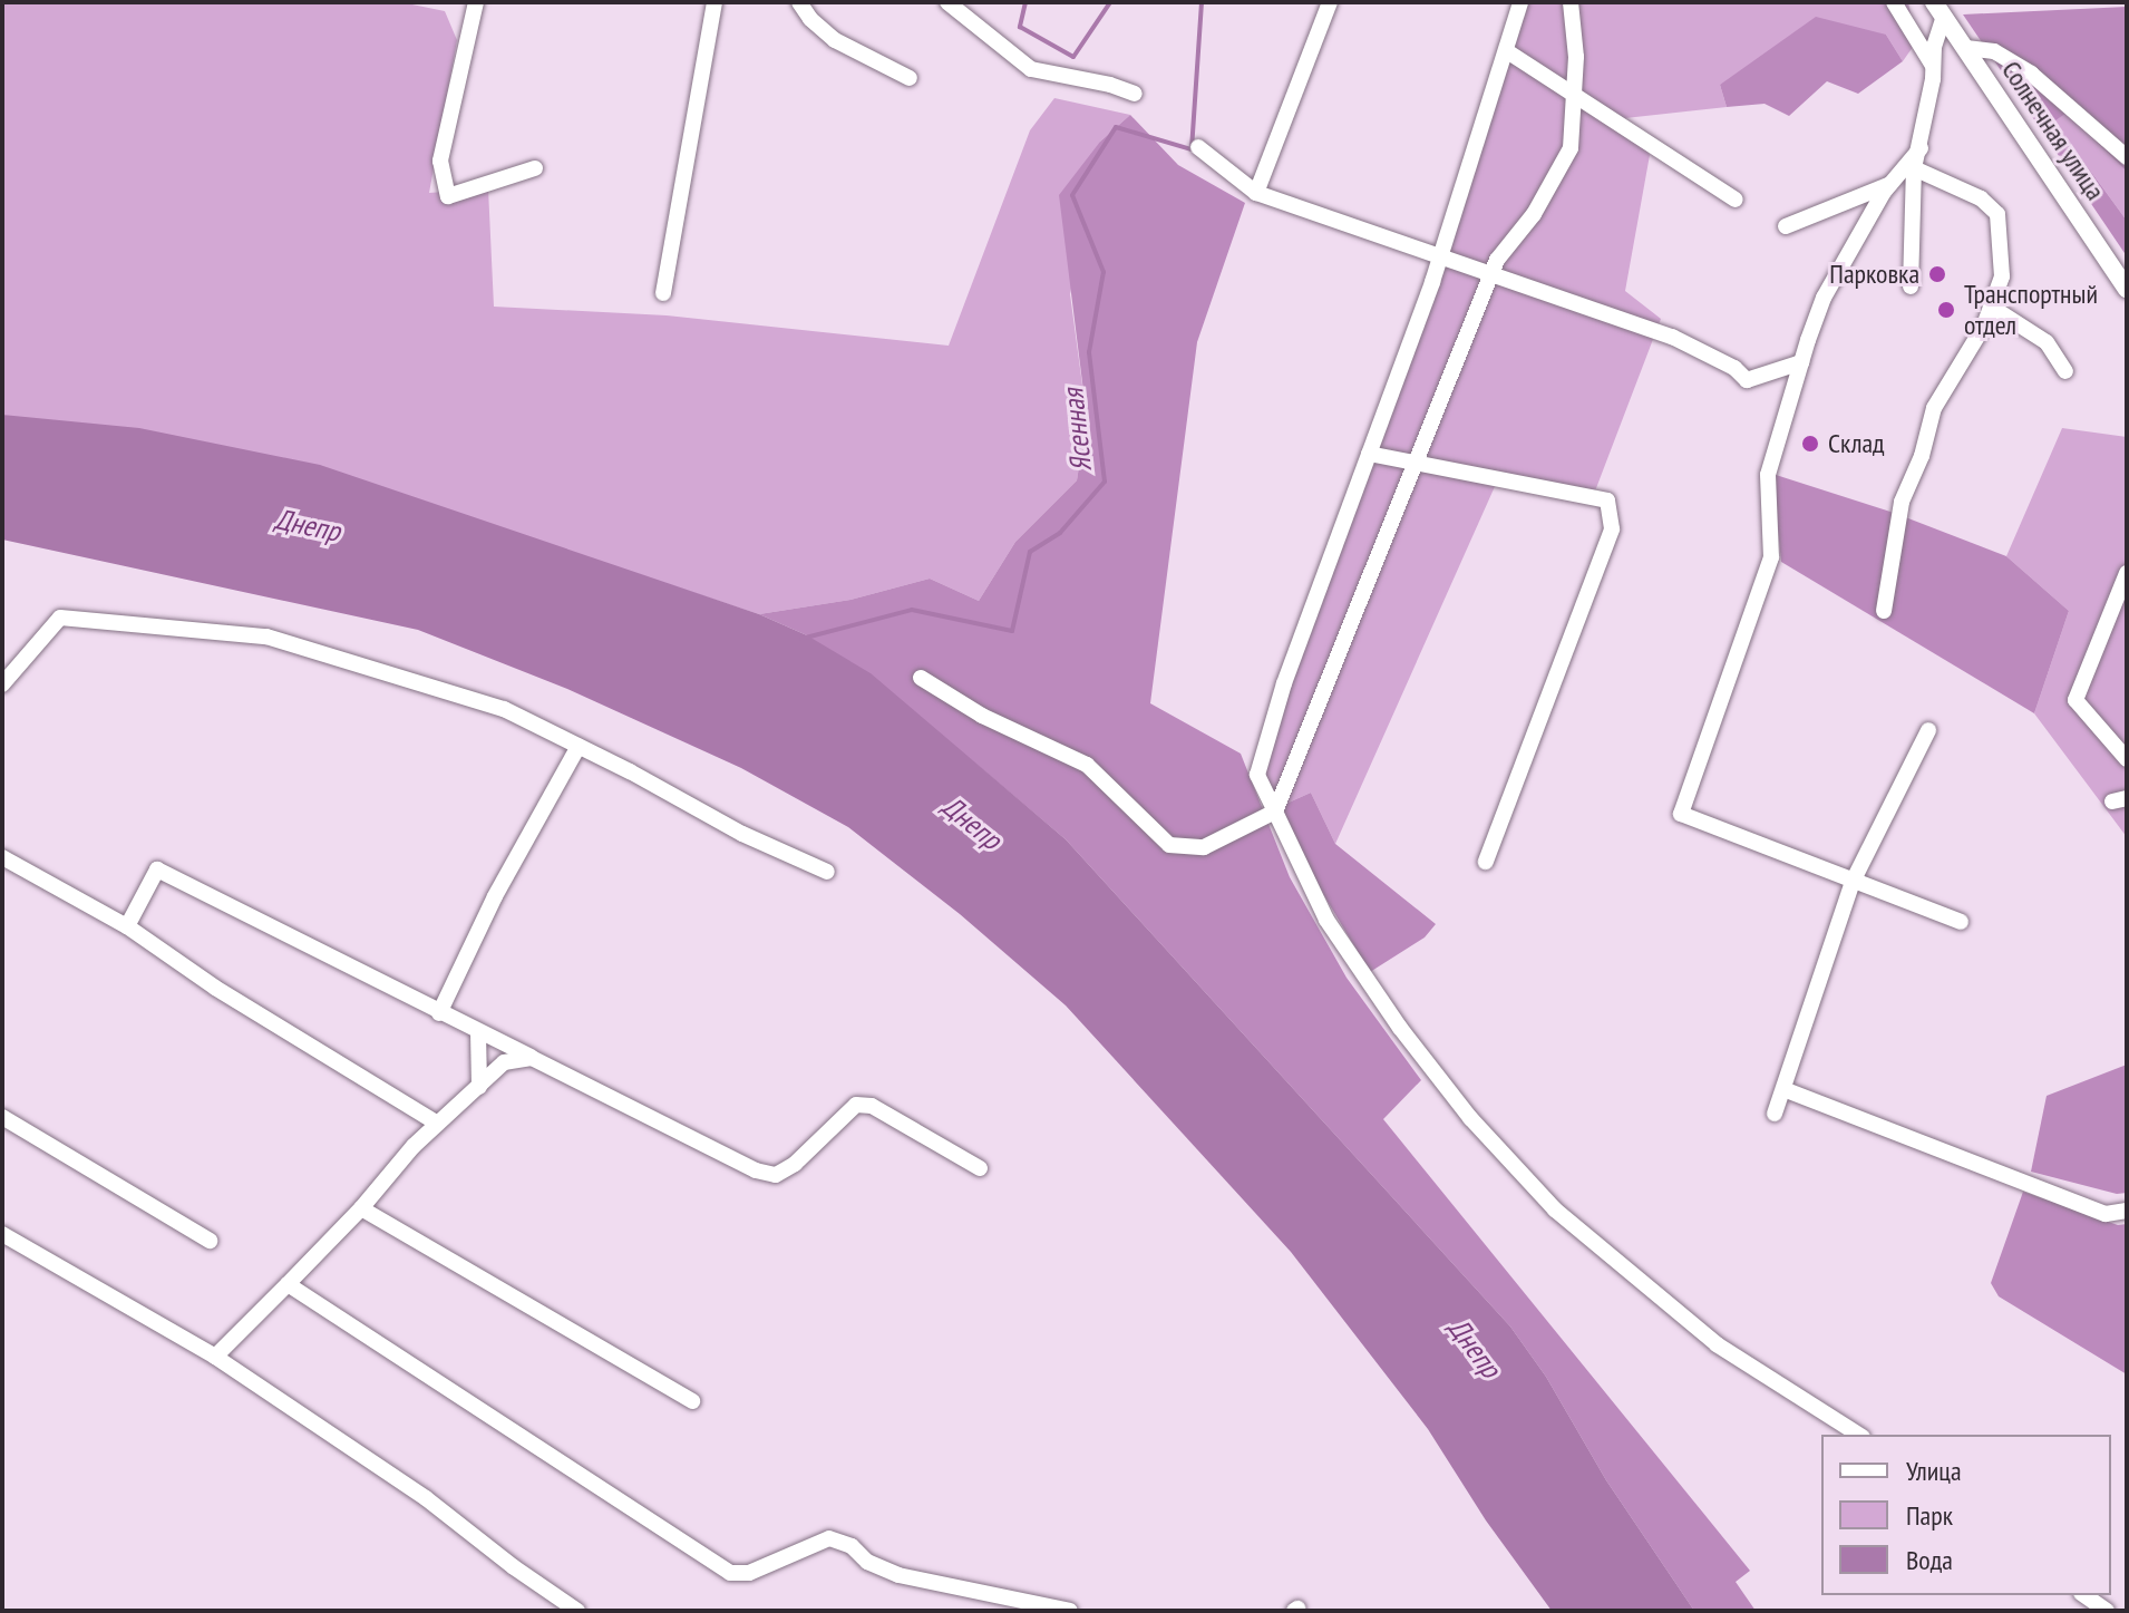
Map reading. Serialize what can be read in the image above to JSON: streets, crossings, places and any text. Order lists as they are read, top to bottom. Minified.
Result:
{"streets":{"street":["Солнечная улица"]},"water":["Ясенная","Днепр"],"places":["Парковка","Транспортный отдел","Склад"],"legend":["Улица","Парк","Вода"]}
